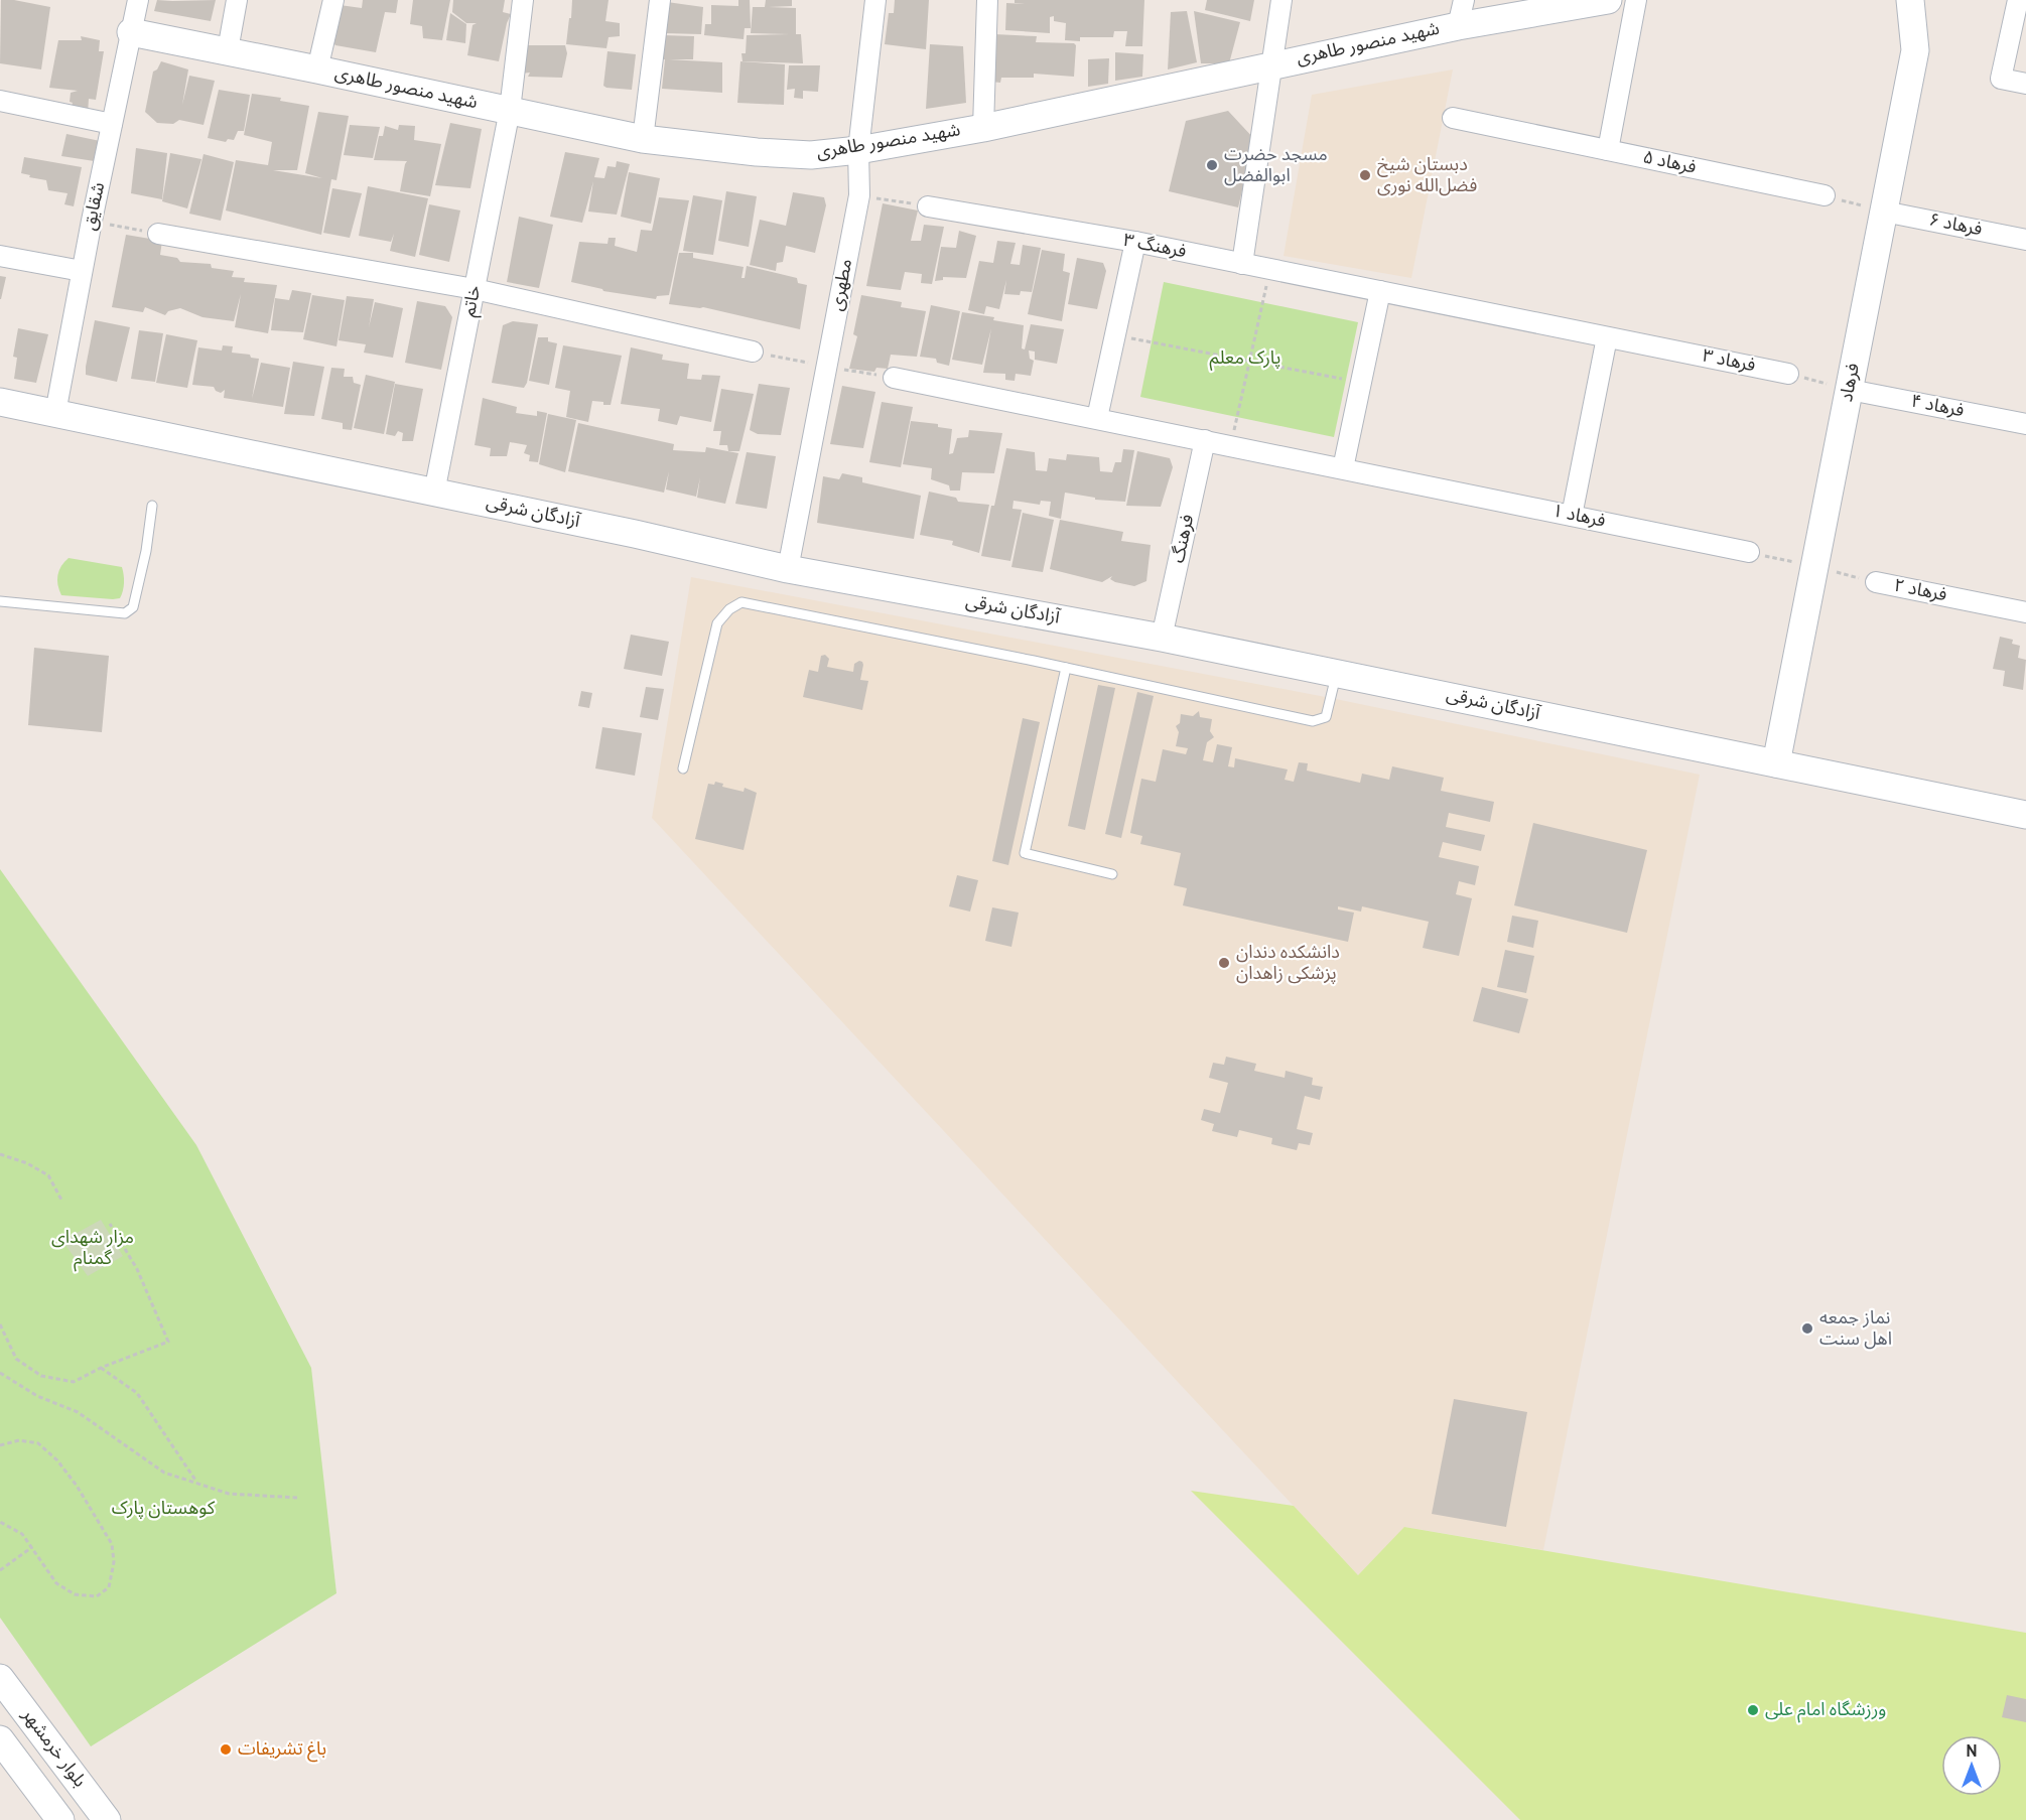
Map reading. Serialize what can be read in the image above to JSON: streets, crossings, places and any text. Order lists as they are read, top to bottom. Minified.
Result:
{"streets":{"main road":["شهید منصور طاهری","فرهاد","آزادگان شرقی","بلوار خرمشهر"],"street":["فرهاد ۵","شقایق","فرهاد ۶","فرهنگ ۳","مطهری","خاتم","فرهاد ۳","فرهاد ۴","فرهاد ۱","فرهنگ","فرهاد ۲"]},"crossings":[["شهید منصور طاهری","شقایق"],["شهید منصور طاهری","مطهری"],["شهید منصور طاهری","خاتم"],["شقایق","آزادگان شرقی"],["فرهاد ۶","فرهاد"],["فرهنگ ۳","فرهاد ۳"],["مطهری","آزادگان شرقی"],["خاتم","آزادگان شرقی"],["فرهاد","فرهاد ۴"],["فرهاد","آزادگان شرقی"],["فرهاد","فرهاد ۲"],["آزادگان شرقی","فرهنگ"],["فرهاد ۱","فرهنگ"]],"parks":["پارک معلم","مزار شهدای گمنام","کوهستان پارک"],"places":["مسجد حضرت ابوالفضل","دبستان شیخ فضل‌الله نوری","دانشکده دندان پزشکی زاهدان","نماز جمعه اهل سنت","ورزشگاه امام علی","باغ تشریفات"],"north":"top"}
